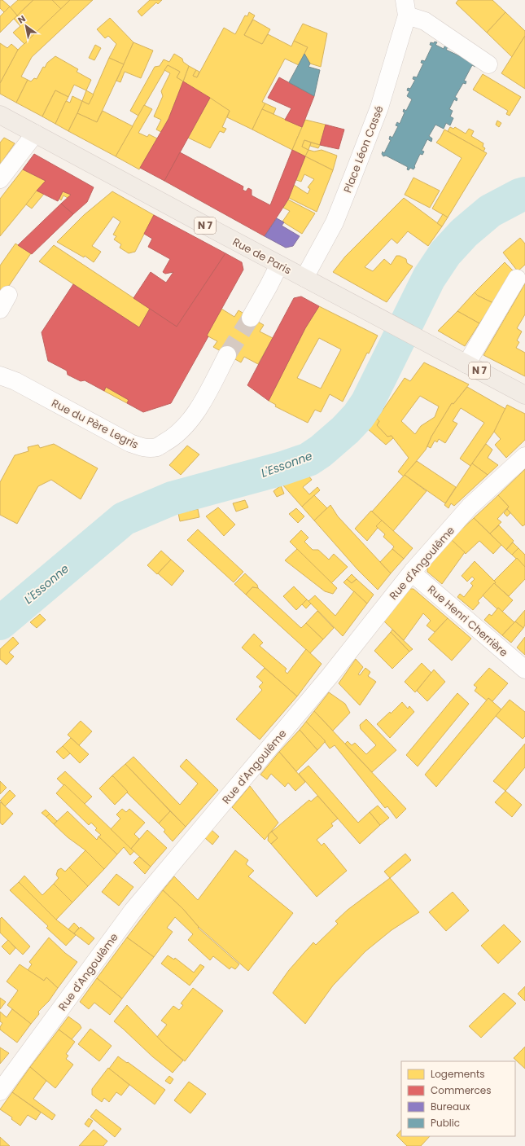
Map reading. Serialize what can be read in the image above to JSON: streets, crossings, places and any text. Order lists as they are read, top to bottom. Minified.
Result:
{"streets":{"main road":["N 7","Rue de Paris"],"street":["Place Léon Cassé","Rue du Père Legris","Rue d'Angoulême","Rue Henri Cherrière"]},"crossings":[["Place Léon Cassé","Rue de Paris"],["Rue d'Angoulême","Rue Henri Cherrière"]],"water":["L'Essonne"],"legend":["Logements","Commerces","Bureaux","Public"],"north":"top left"}
